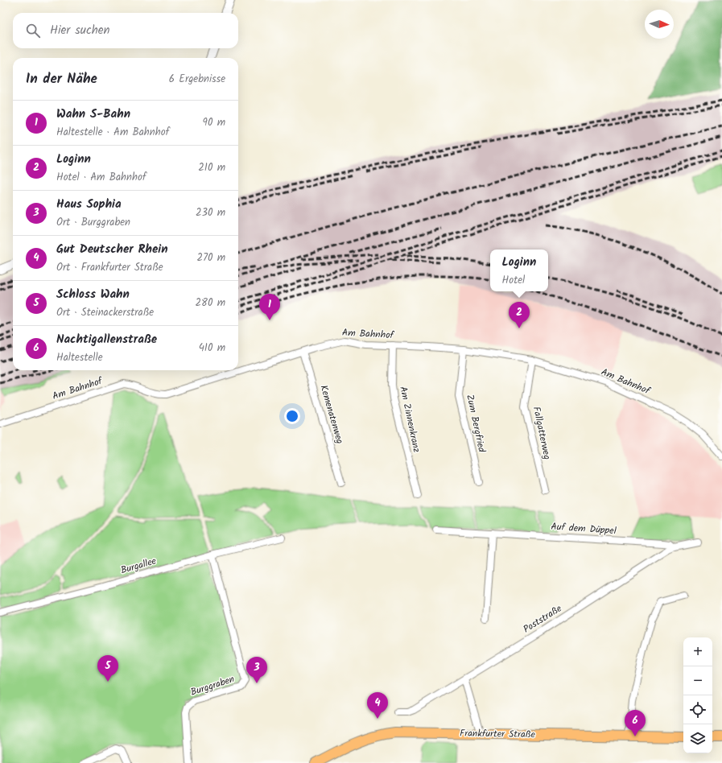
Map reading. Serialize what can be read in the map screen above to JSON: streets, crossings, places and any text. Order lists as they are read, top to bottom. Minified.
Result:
{"streets":{"main road":["Frankfurter Straße"],"street":["Am Bahnhof","Kemenatenweg","Am Zinnenkranz","Zum Bergfried","Fallgatterweg","Auf dem Düppel","Burgallee","Poststraße","Burggraben"]},"crossings":[["Am Bahnhof","Kemenatenweg"],["Am Bahnhof","Am Zinnenkranz"],["Am Bahnhof","Zum Bergfried"],["Am Bahnhof","Fallgatterweg"],["Auf dem Düppel","Poststraße"],["Burgallee","Burggraben"]],"north":"right","page":{"search":"Hier suchen","heading":["In der Nähe","6 Ergebnisse"],"list":[{"mark":"1","name":"Wahn S-Bahn","note":"Haltestelle · Am Bahnhof","value":"90 m"},{"mark":"2","name":"Loginn","note":"Hotel · Am Bahnhof","value":"210 m"},{"mark":"3","name":"Haus Sophia","note":"Ort · Burggraben","value":"230 m"},{"mark":"4","name":"Gut Deutscher Rhein","note":"Ort · Frankfurter Straße","value":"270 m"},{"mark":"5","name":"Schloss Wahn","note":"Ort · Steinackerstraße","value":"280 m"},{"mark":"6","name":"Nachtigallenstraße","note":"Haltestelle","value":"410 m"}],"popup":["Loginn","Hotel"],"pins":["1","2","5","3","4","6"],"map_buttons":["+","−"]}}
